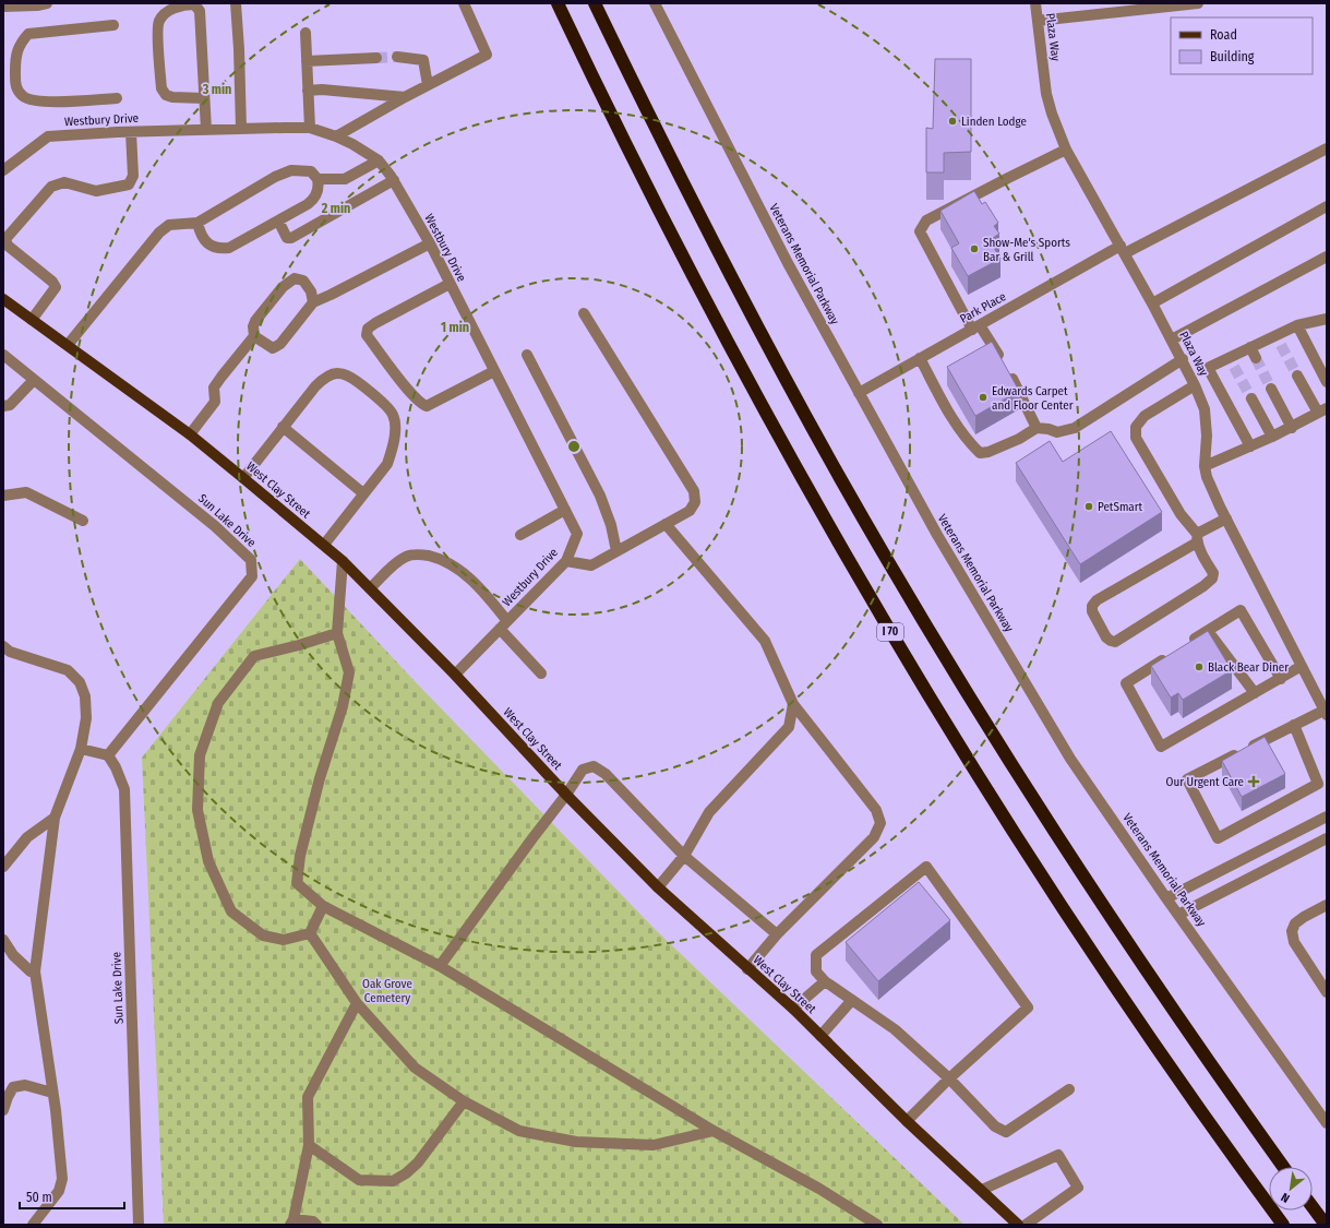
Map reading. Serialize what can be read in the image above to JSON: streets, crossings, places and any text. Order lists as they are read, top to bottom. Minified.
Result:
{"streets":{"highway":["I 70"],"main road":["West Clay Street"],"street":["Plaza Way","Westbury Drive","Veterans Memorial Parkway","Park Place","Sun Lake Drive"]},"crossings":[["Plaza Way","Park Place"],["Westbury Drive","West Clay Street"],["Veterans Memorial Parkway","Park Place"]],"parks":["Oak Grove Cemetery"],"places":{"other":["Linden Lodge","Show-Me's Sports Bar & Grill","Edwards Carpet and Floor Center","PetSmart","Black Bear Diner"],"health":["Our Urgent Care"]},"legend":["Road","Building"],"scale_bar":"50 m","north":"bottom left","rings":["3 min","2 min","1 min"]}
